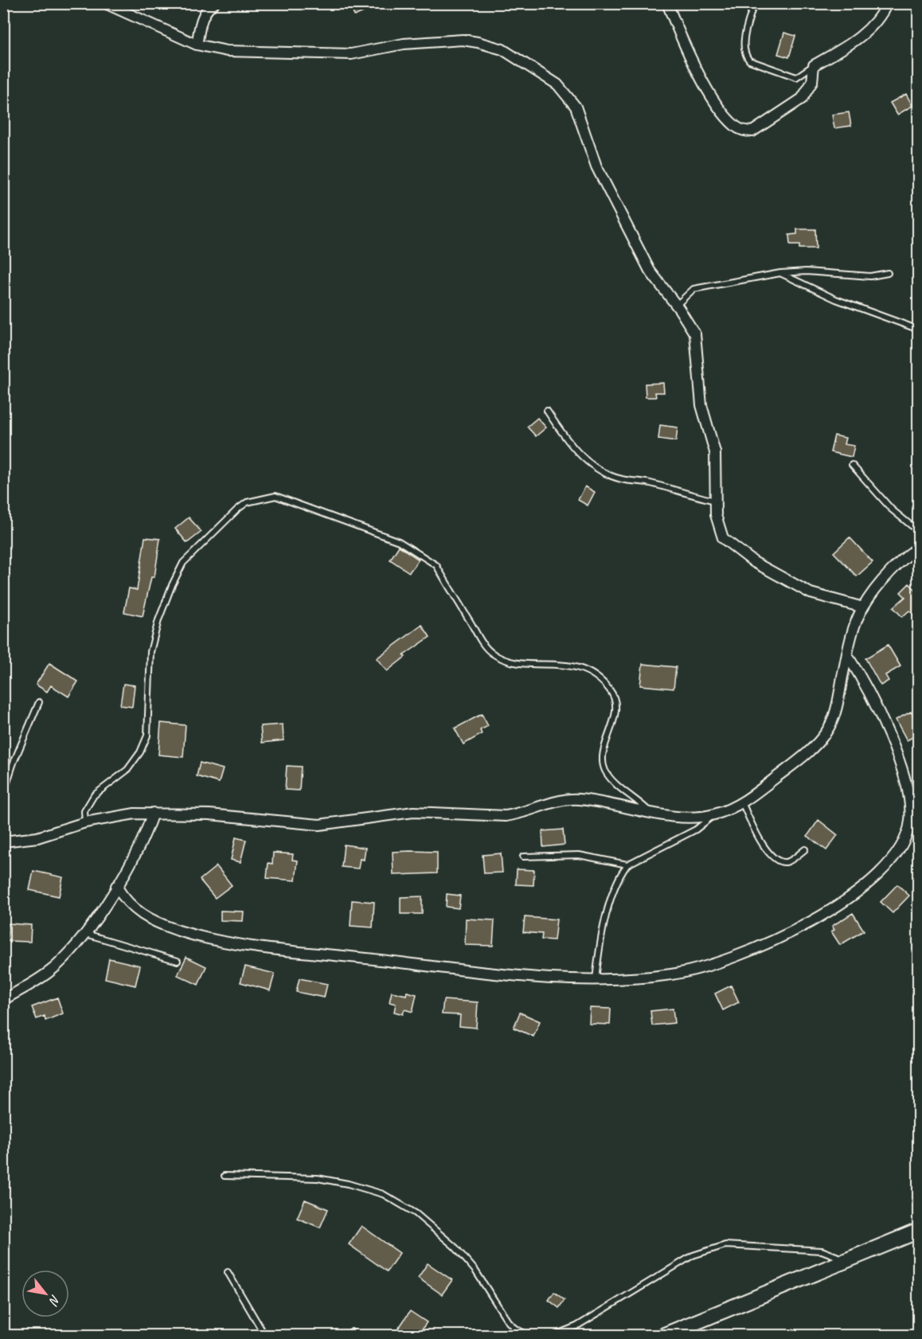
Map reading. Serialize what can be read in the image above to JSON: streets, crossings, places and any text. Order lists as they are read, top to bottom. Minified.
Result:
{"north":"bottom right"}
